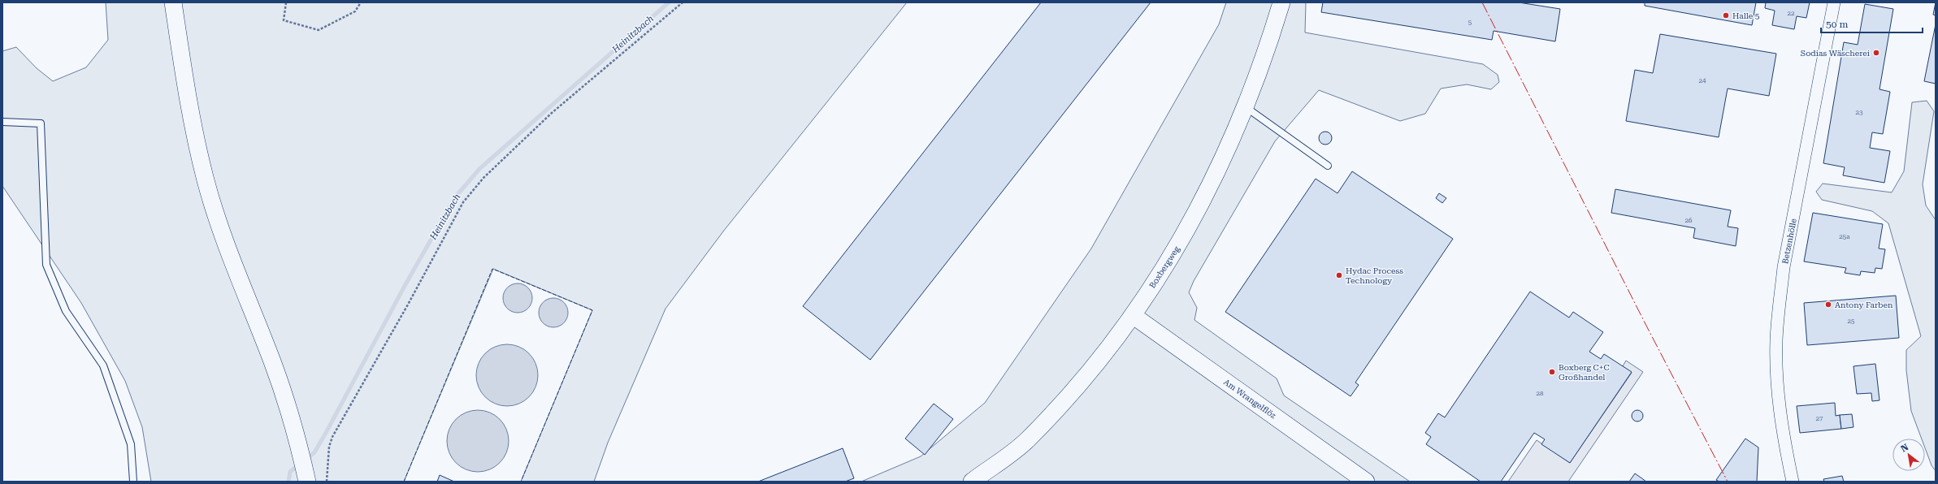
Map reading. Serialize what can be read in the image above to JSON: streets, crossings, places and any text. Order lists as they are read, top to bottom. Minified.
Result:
{"streets":{"street":["Betzenhölle","Boxbergweg","Am Wrangelflöz"]},"crossings":[["Boxbergweg","Am Wrangelflöz"]],"water":["Heinitzbach"],"places":["Halle 5","Sodias Wäscherei","Hydac Process Technology","Antony Farben","Boxberg C+C Großhandel"],"house_numbers":["22","5","24","23","26","25a","25","28","27"],"scale_bar":"50 m","north":"top left"}
